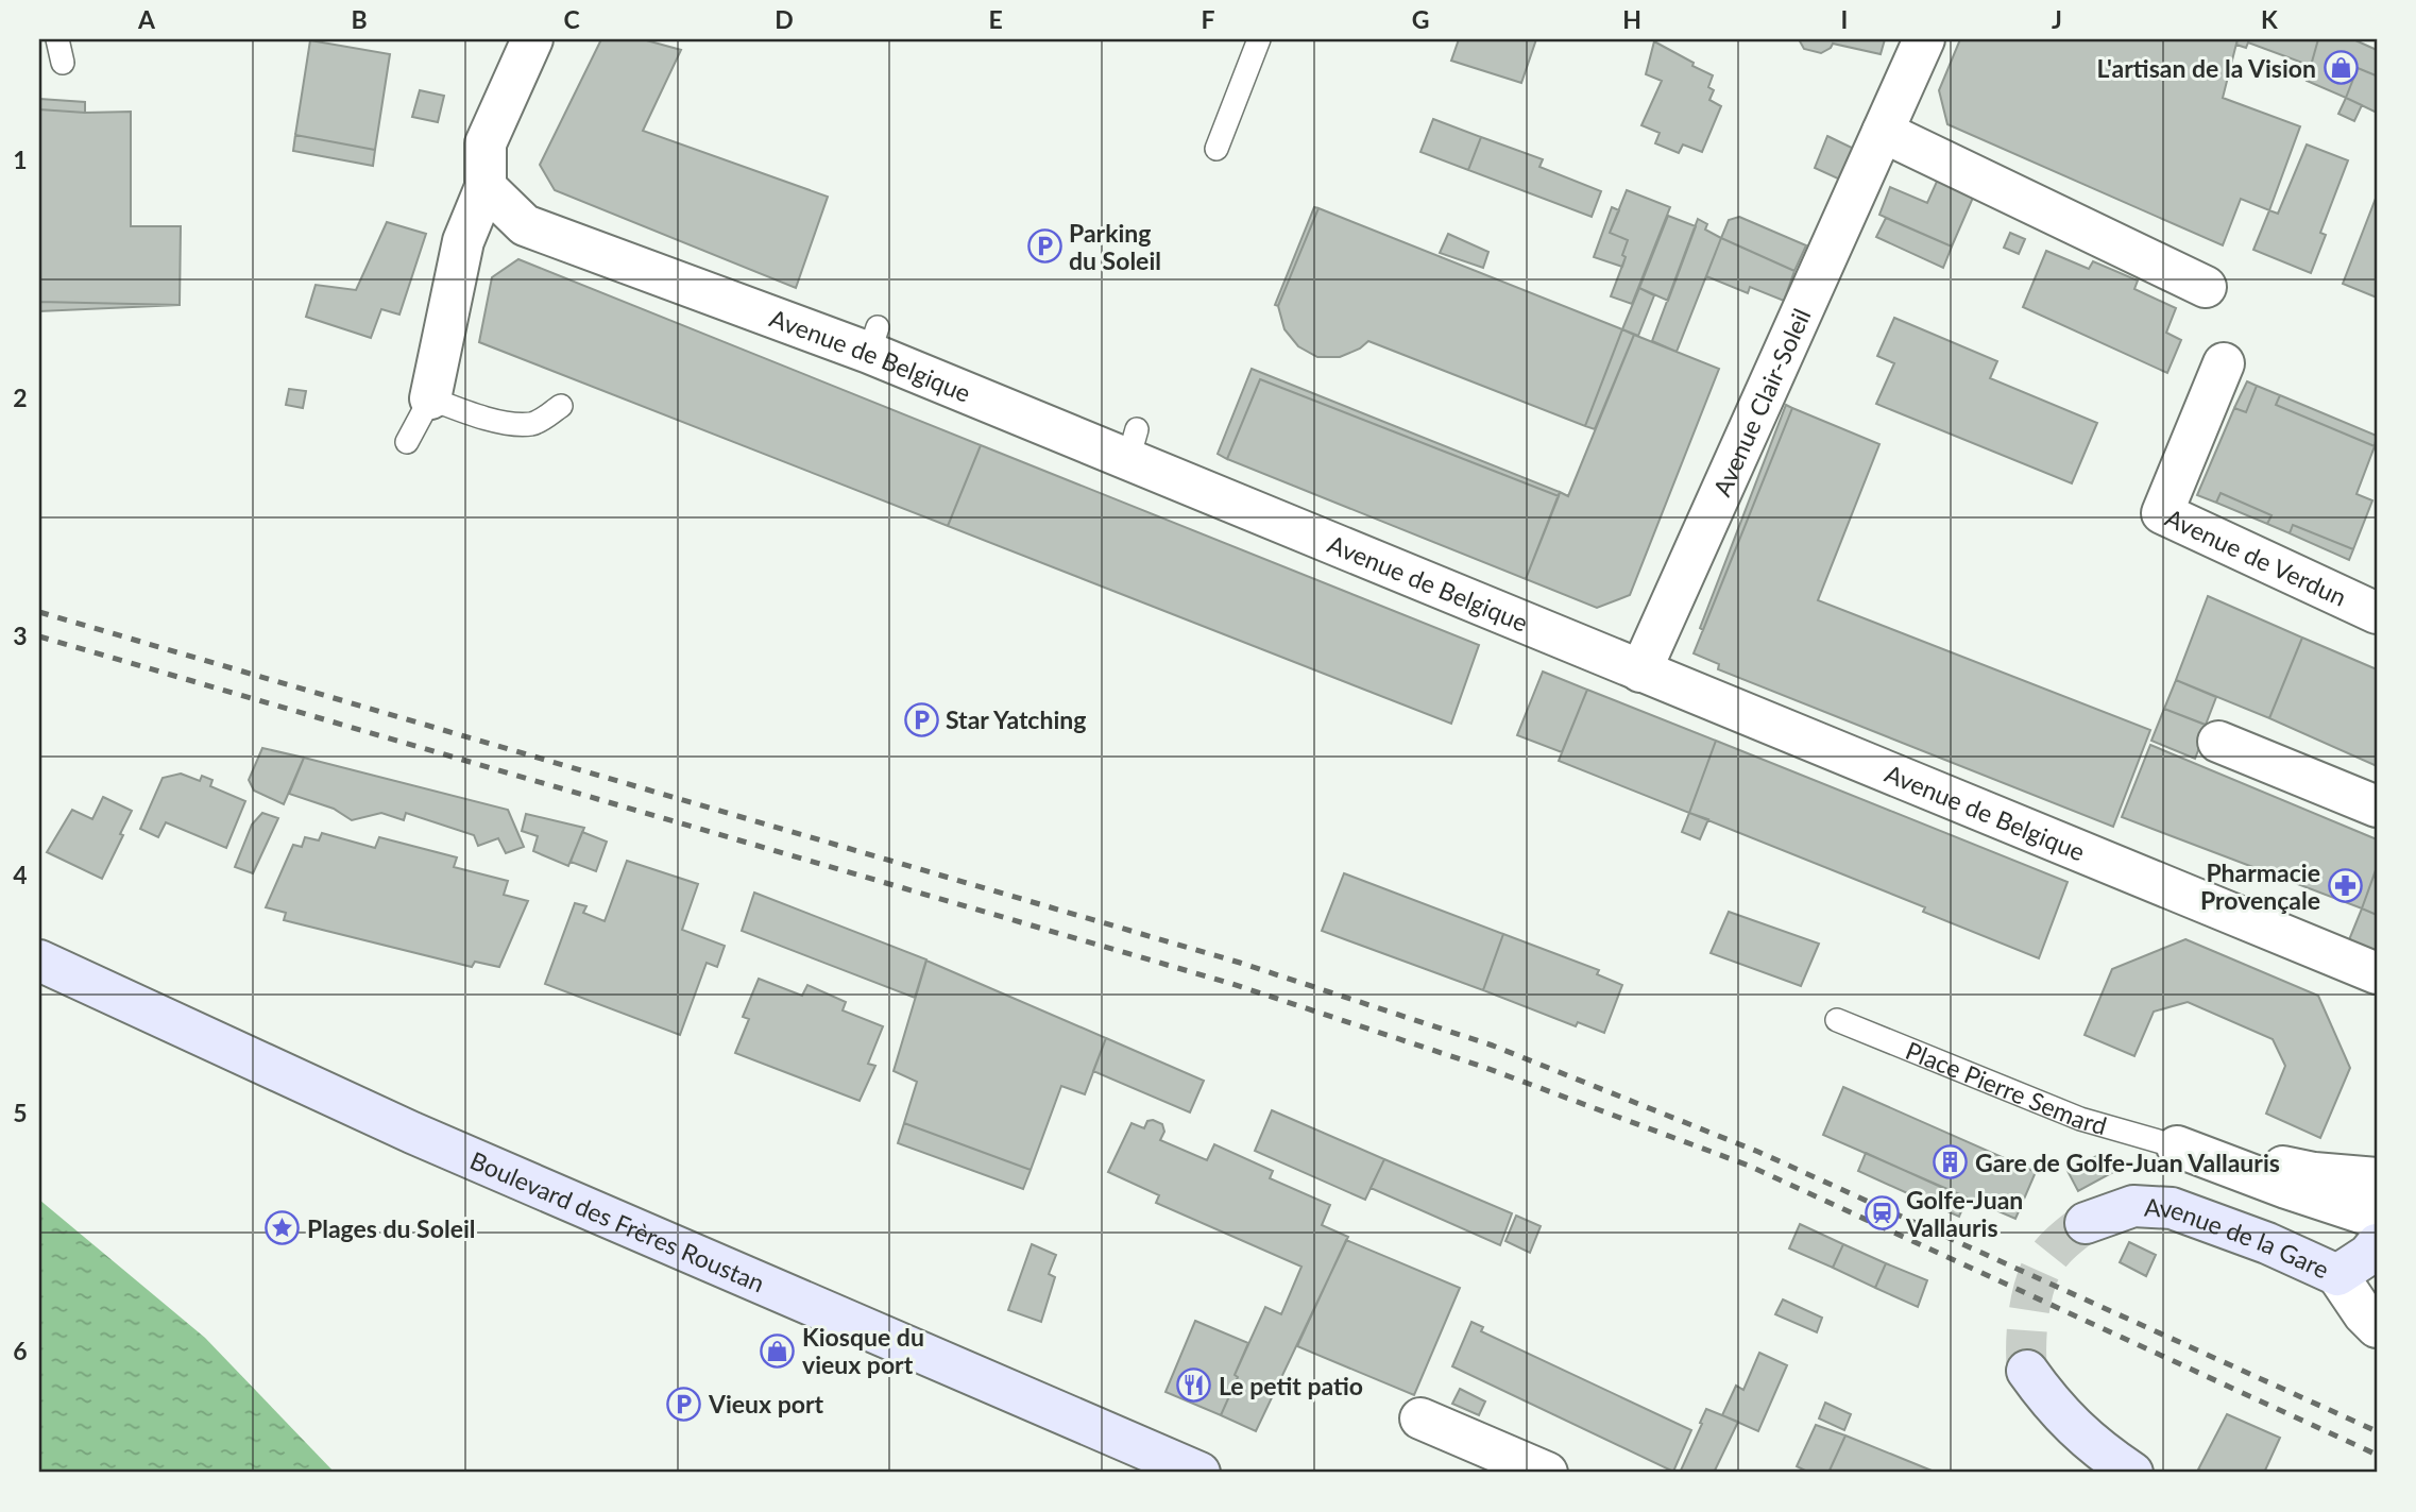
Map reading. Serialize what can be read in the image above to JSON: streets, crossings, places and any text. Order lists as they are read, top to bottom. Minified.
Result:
{"streets":{"main road":["Boulevard des Frères Roustan","Avenue de la Gare"],"street":["Avenue de Belgique","Avenue Clair-Soleil","Avenue de Verdun","Place Pierre Semard"]},"crossings":[["Avenue de Belgique","Avenue Clair-Soleil"]],"places":{"shop":["L'artisan de la Vision","Kiosque du vieux port"],"parking":["Parking du Soleil","Star Yatching","Vieux port"],"pharmacy":["Pharmacie Provençale"],"building":["Gare de Golfe-Juan Vallauris"],"station":["Golfe-Juan Vallauris"],"place":["Plages du Soleil"],"restaurant":["Le petit patio"]},"grid":{"columns":["A","B","C","D","E","F","G","H","I","J","K"],"rows":["1","2","3","4","5","6"]}}
